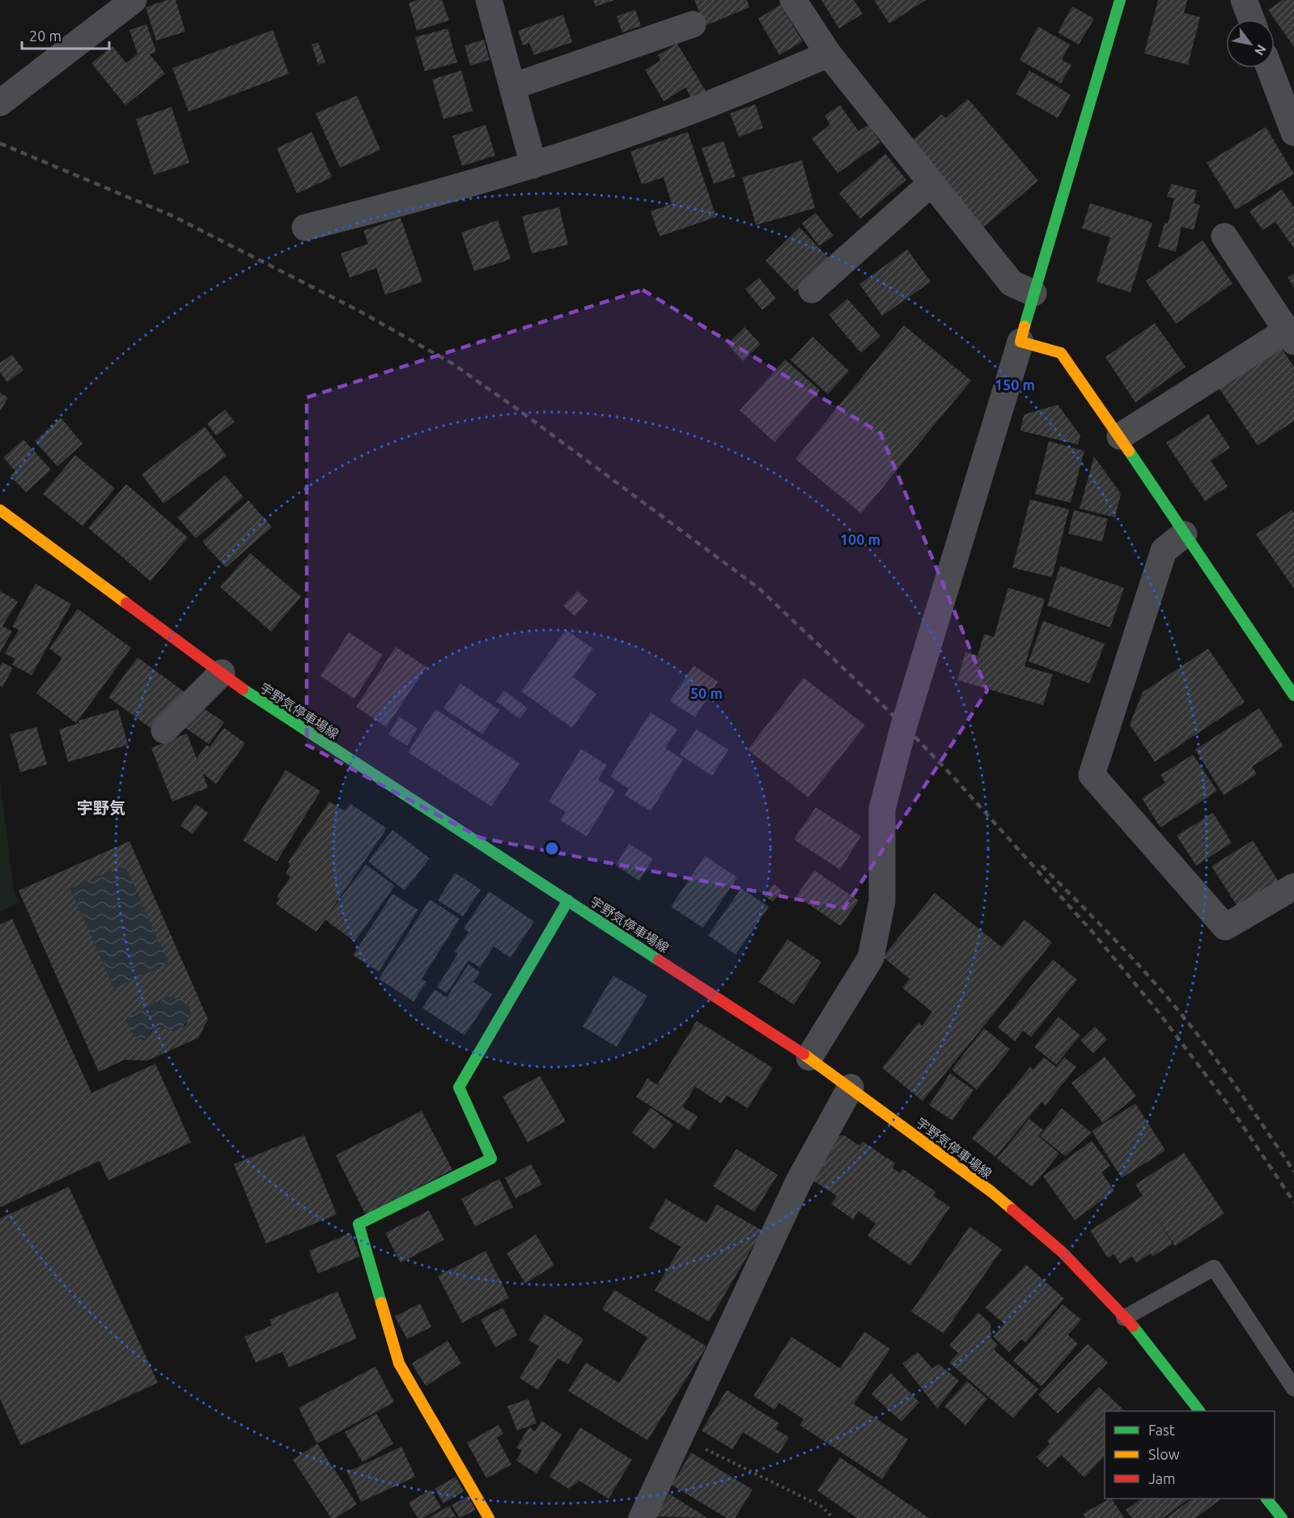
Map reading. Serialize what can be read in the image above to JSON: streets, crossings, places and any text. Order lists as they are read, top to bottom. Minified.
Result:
{"streets":{"street":["宇野気停車場線"]},"districts":["宇野気"],"legend":["Fast","Slow","Jam"],"scale_bar":"20 m","north":"bottom right","rings":["150 m","100 m","50 m"]}
